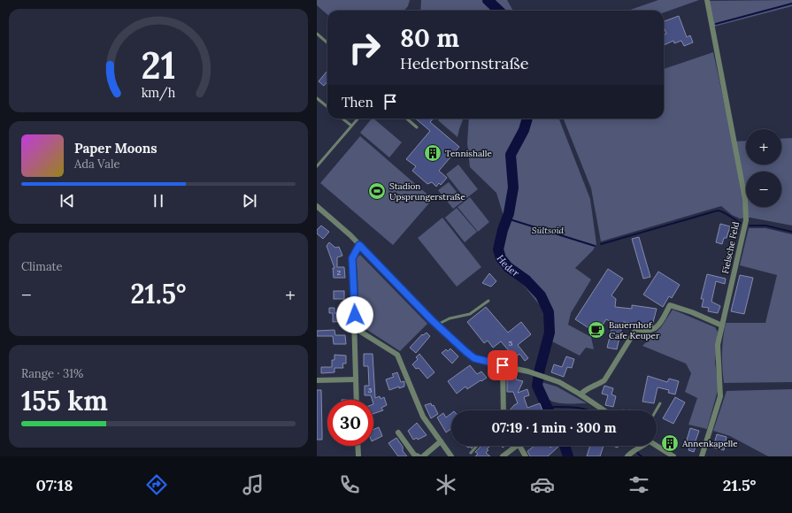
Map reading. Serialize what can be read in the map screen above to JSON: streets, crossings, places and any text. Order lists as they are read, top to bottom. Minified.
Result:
{"streets":{"street":["Fielsche Feld"]},"water":["Heder"],"parks":["Sültsoid"],"places":{"building":["Tennishalle","Annenkapelle"],"sports":["Stadion Upsprungerstraße"],"cafe":["Bauernhof Cafe Keuper"]},"house_numbers":["2","5","3"],"page":{"turn":["80 m","Hederbornstraße"],"then":"Then","map_buttons":["+","−"],"song":["Paper Moons","Ada Vale"],"tile":["Climate",["Range · 31%","155 km"]],"heat":["−","21.5°","+"],"limit":"30","trip":"07:19 · 1 min · 300 m","tabs":["07:18","21.5°"],"gauge":["21","km/h"]}}
